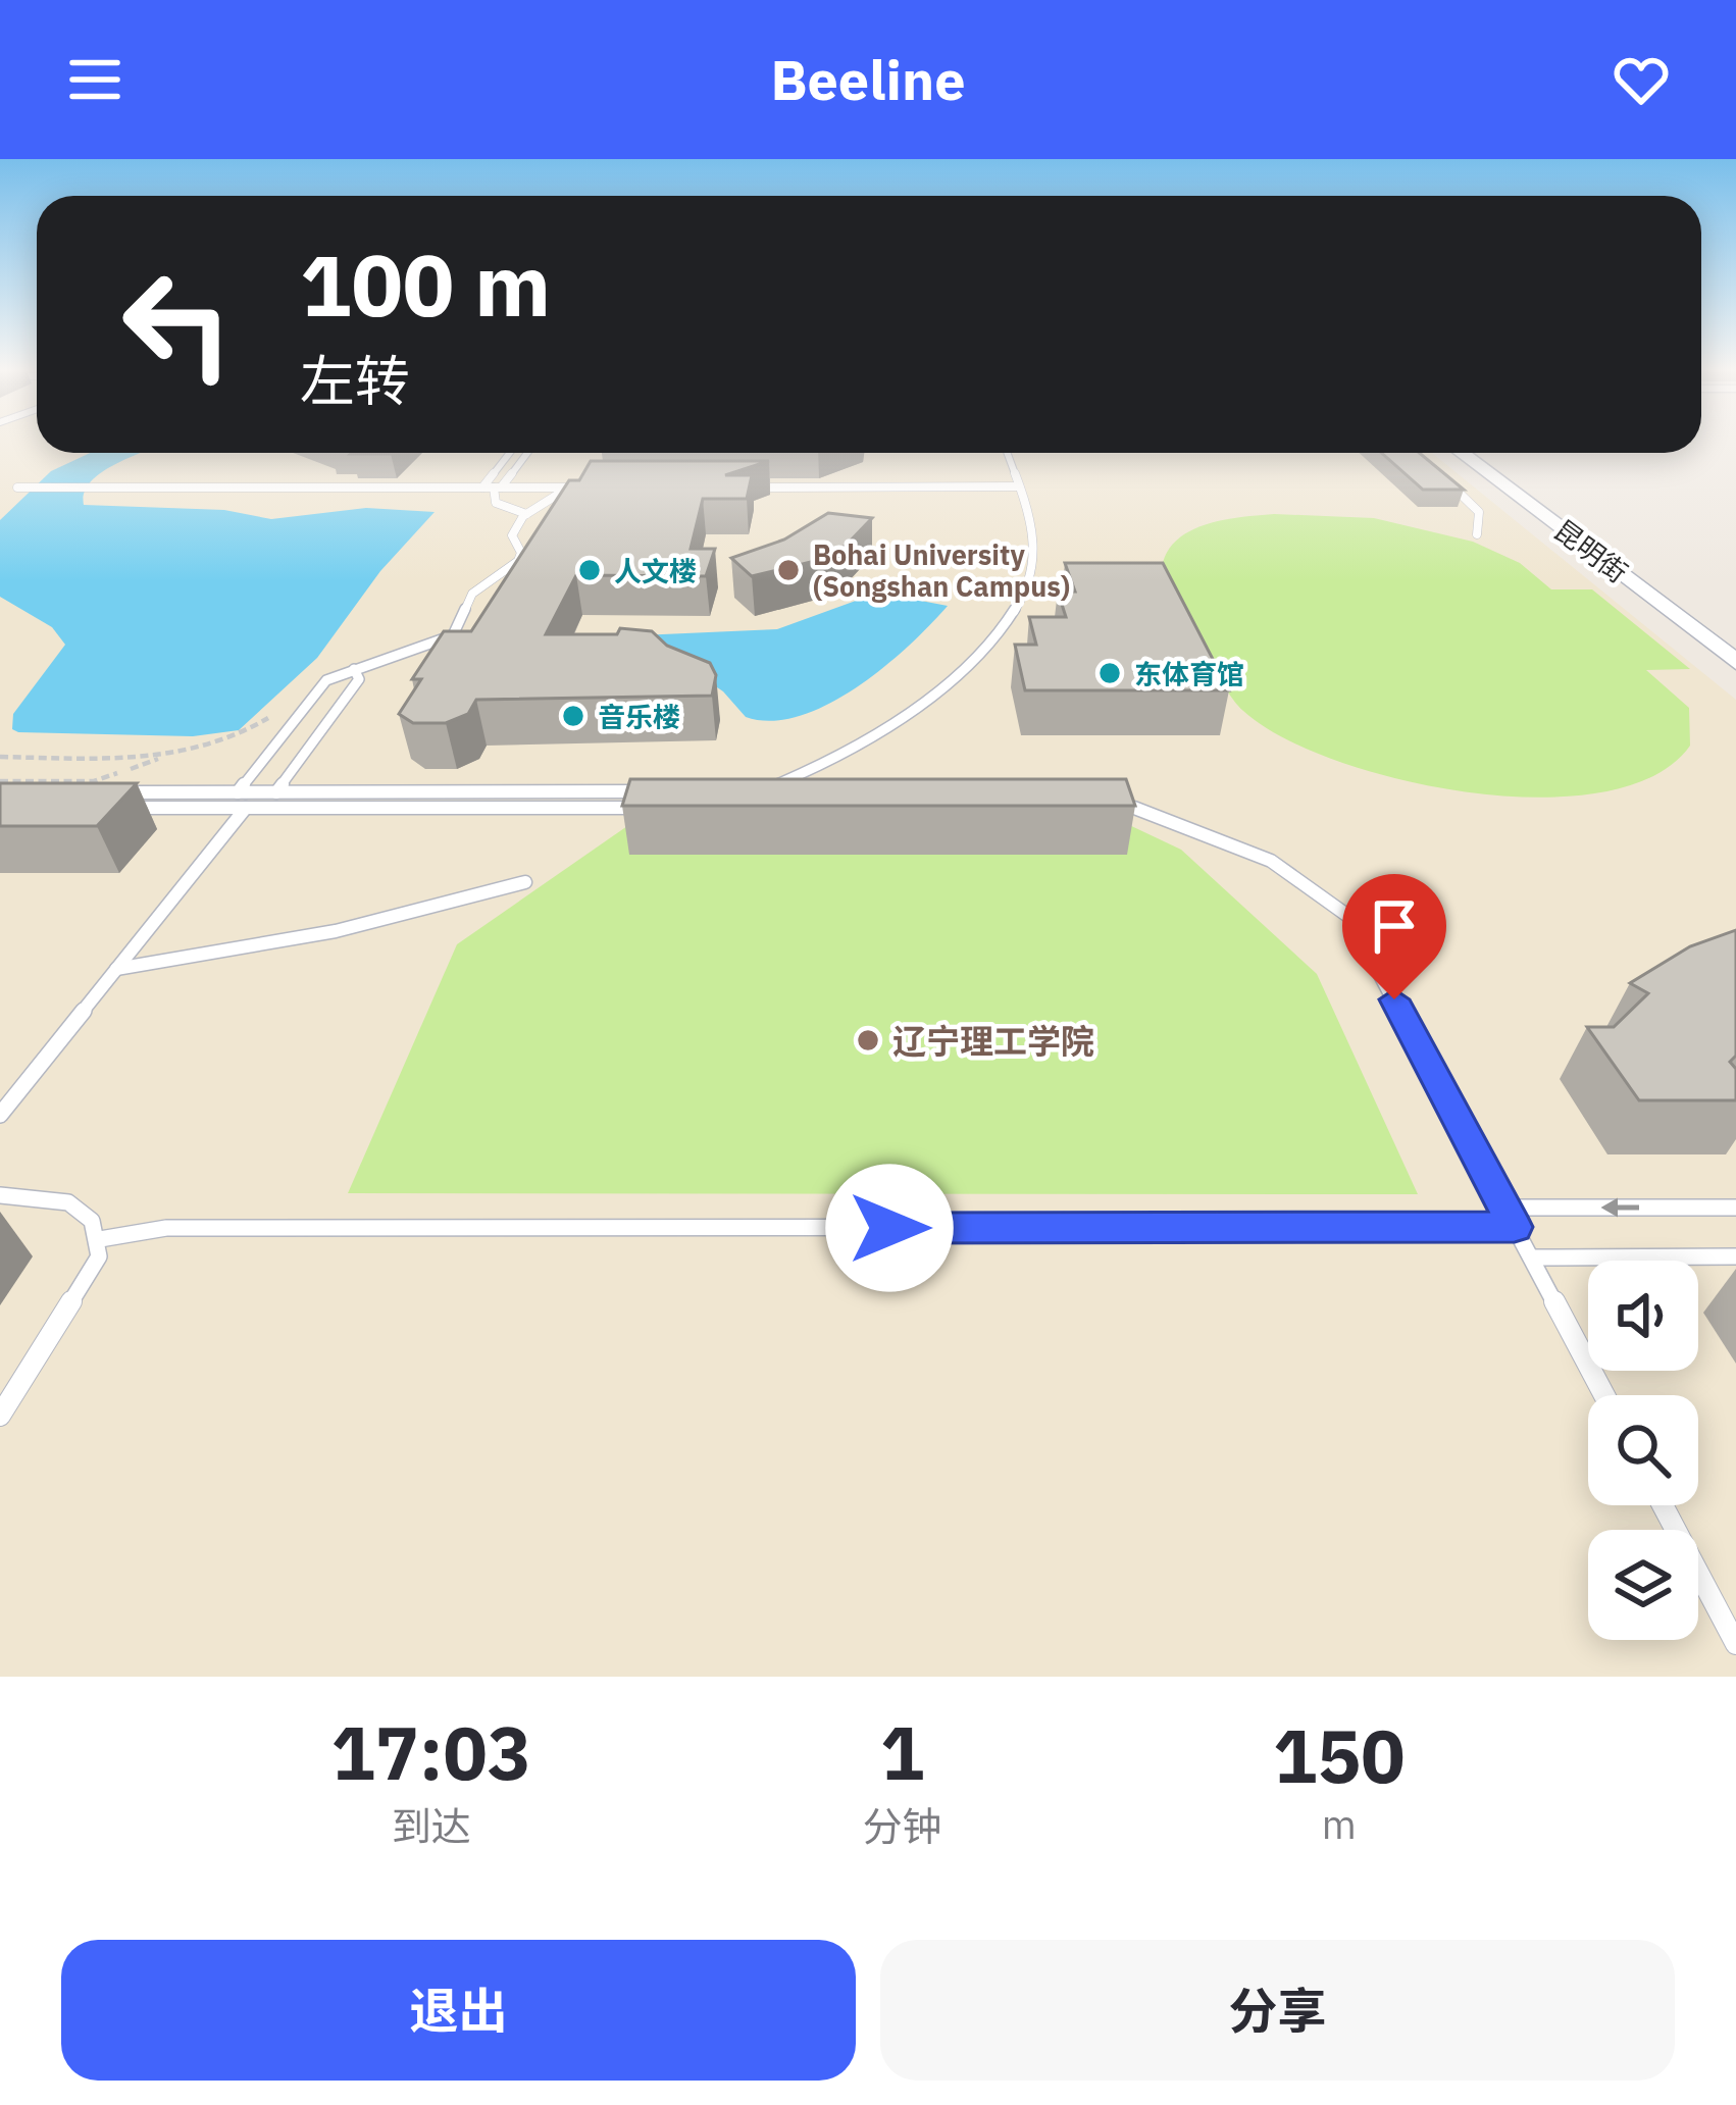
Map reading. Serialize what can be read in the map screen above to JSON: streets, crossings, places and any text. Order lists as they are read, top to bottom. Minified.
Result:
{"streets":{"street":["昆明街"]},"places":["人文楼","Bohai University (Songshan Campus)","东体育馆","音乐楼","辽宁理工学院"],"page":{"header":"Beeline","turn":["100 m","左转"],"eta":["17:03","到达","1","分钟","150","m"],"buttons":["退出","分享"]}}
